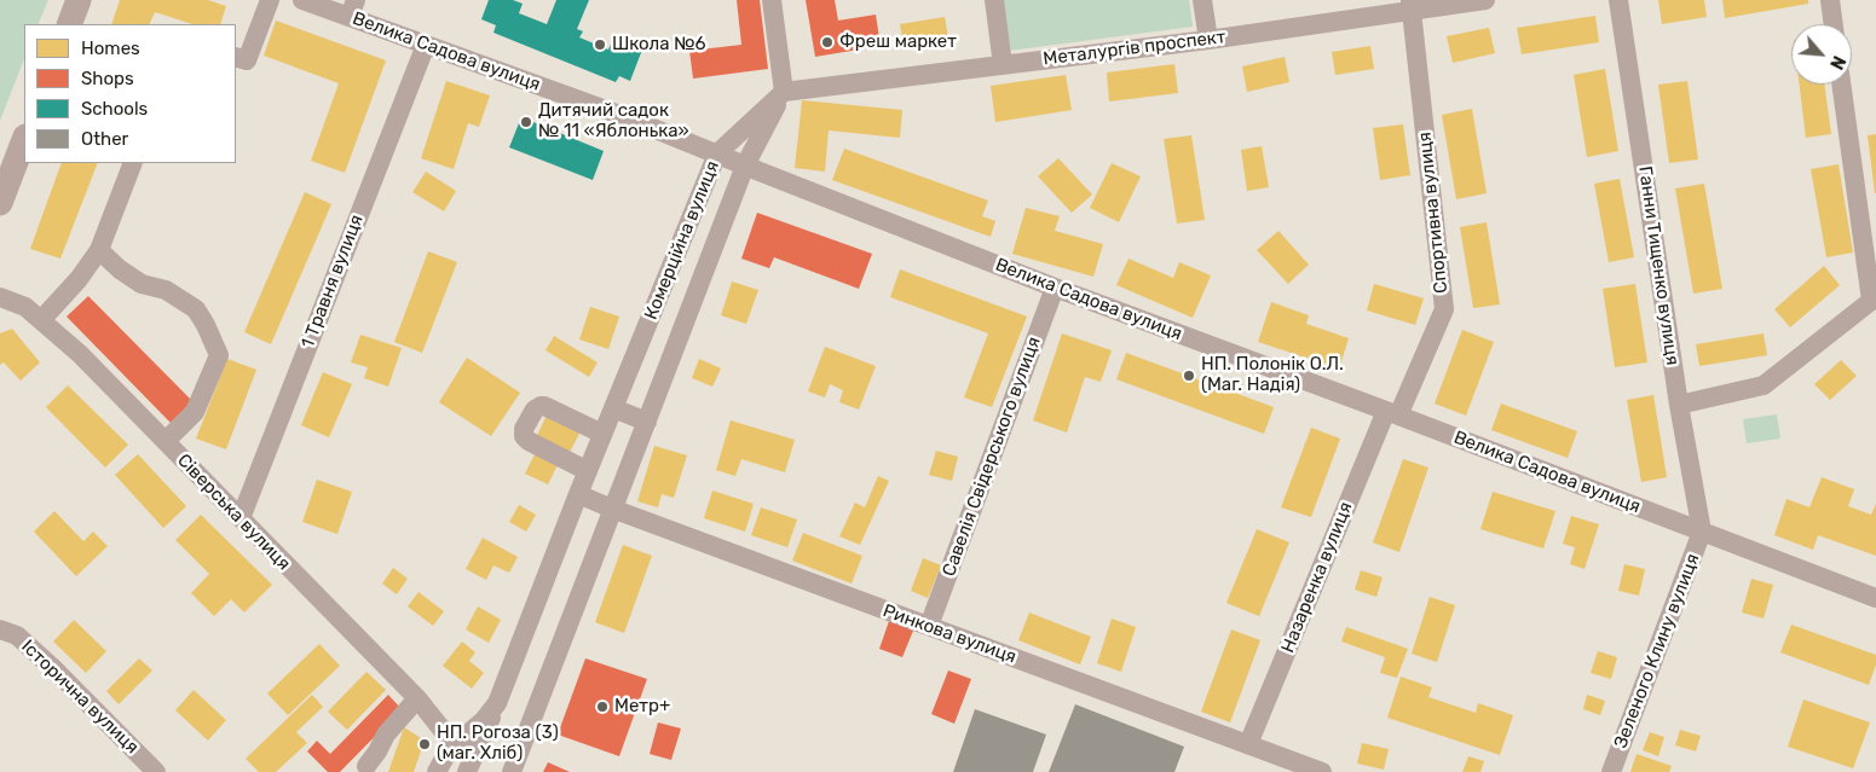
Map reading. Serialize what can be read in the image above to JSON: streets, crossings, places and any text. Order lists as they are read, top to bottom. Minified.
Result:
{"streets":{"street":["Металургів проспект","Велика Садова вулиця","Спортивна вулиця","Комерційна вулиця","Ганни Тищенко вулиця","1 Травня вулиця","Савелія Свідерського вулиця","Сіверська вулиця","Назаренка вулиця","Ринкова вулиця","Зеленого Клину вулиця","Історична вулиця"]},"crossings":[["Металургів проспект","Спортивна вулиця"],["Металургів проспект","Комерційна вулиця"],["Велика Садова вулиця","Спортивна вулиця"],["Велика Садова вулиця","Комерційна вулиця"],["Велика Садова вулиця","Ганни Тищенко вулиця"],["Велика Садова вулиця","1 Травня вулиця"],["Велика Садова вулиця","Савелія Свідерського вулиця"],["Велика Садова вулиця","Назаренка вулиця"],["Велика Садова вулиця","Зеленого Клину вулиця"],["Спортивна вулиця","Назаренка вулиця"],["Комерційна вулиця","Сіверська вулиця"],["Комерційна вулиця","Ринкова вулиця"],["Ганни Тищенко вулиця","Зеленого Клину вулиця"],["1 Травня вулиця","Сіверська вулиця"],["Савелія Свідерського вулиця","Ринкова вулиця"],["Назаренка вулиця","Ринкова вулиця"]],"places":["Фреш маркет","Школа №6","Дитячий садок № 11 «Яблонька»","НП. Полонік О.Л. (Маг. Надія)","Метр+","НП. Рогоза (3) (маг. Хліб)"],"legend":["Homes","Shops","Schools","Other"],"north":"bottom right"}
